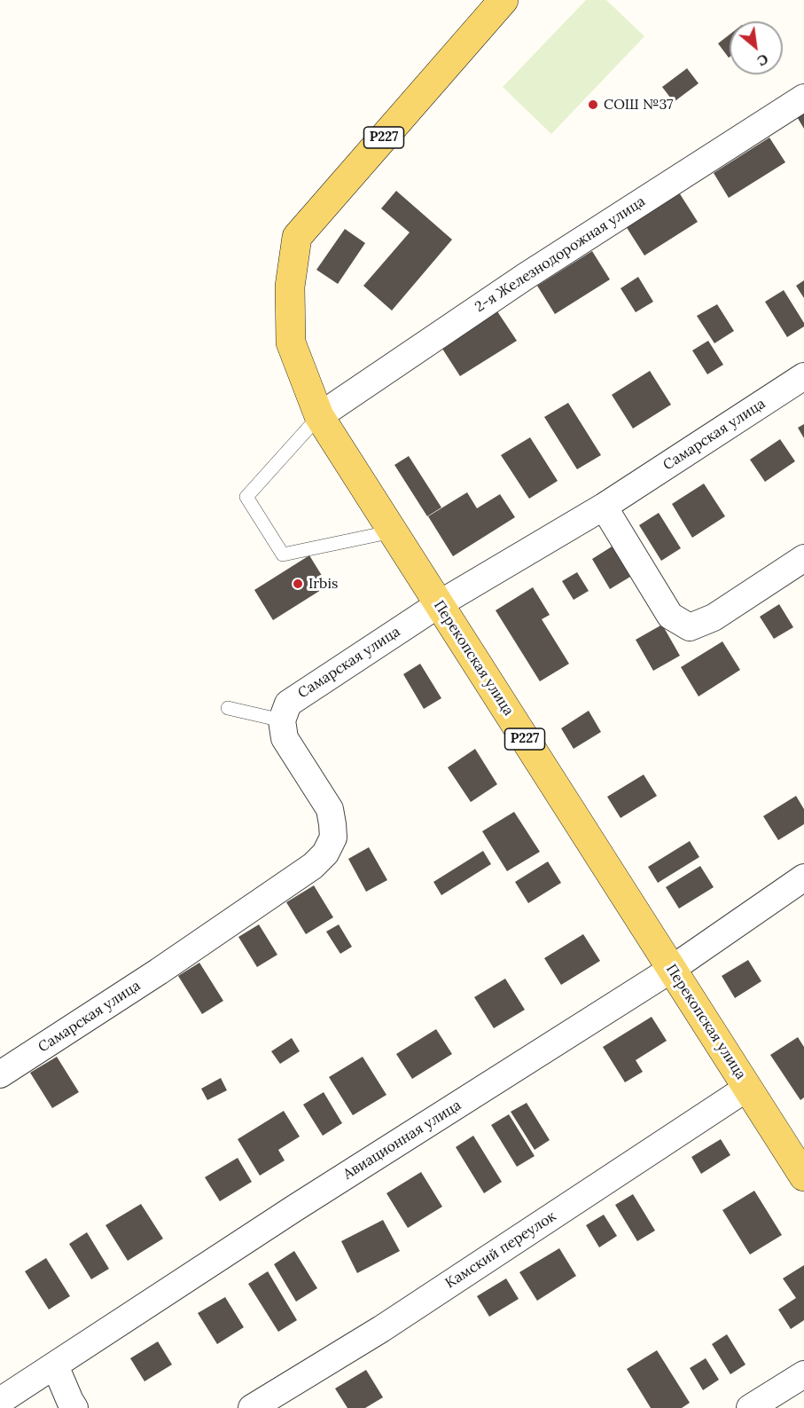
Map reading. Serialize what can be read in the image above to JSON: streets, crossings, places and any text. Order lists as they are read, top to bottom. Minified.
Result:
{"streets":{"main road":["Р227","Перекопская улица"],"street":["2-я Железнодорожная улица","Самарская улица","Авиационная улица","Камский переулок"]},"crossings":[["2-я Железнодорожная улица","Перекопская улица"],["Самарская улица","Перекопская улица"],["Перекопская улица","Авиационная улица"],["Перекопская улица","Камский переулок"]],"places":["СОШ №37","Irbis"],"north":"bottom right"}
